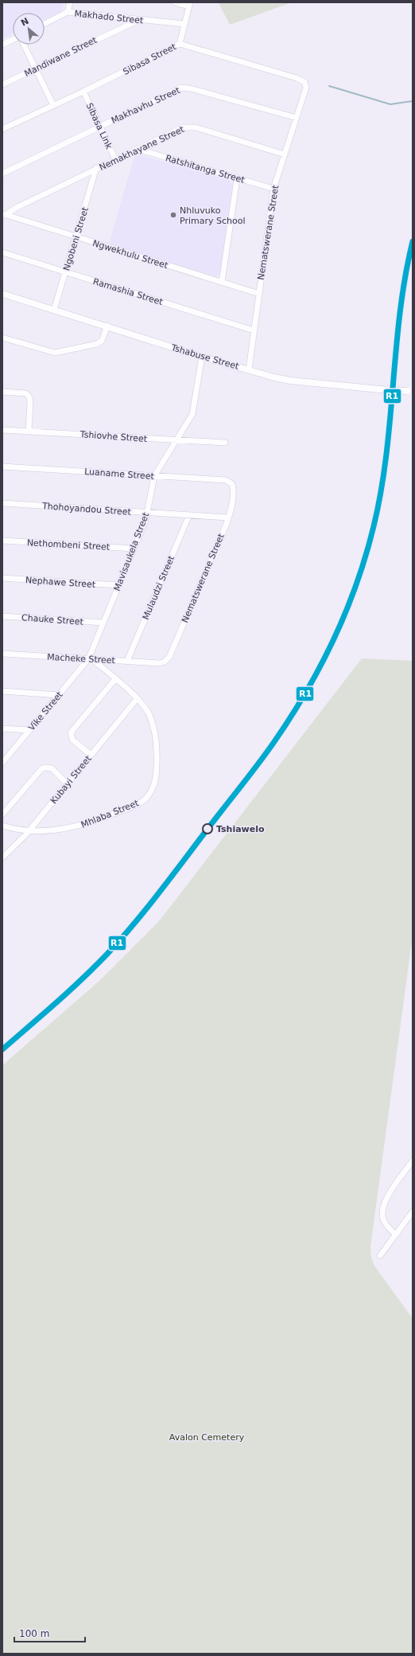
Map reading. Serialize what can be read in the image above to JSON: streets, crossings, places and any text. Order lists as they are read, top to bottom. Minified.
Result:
{"streets":{"street":["Makhado Street","Mandiwane Street","Sibasa Street","Makhavhu Street","Sibasa Link","Nemakhayane Street","Ratshitanga Street","Nematswerane Street","Ngobeni Street","Ngwekhulu Street","Ramashia Street","Tshabuse Street","Tshiovhe Street","Luaname Street","Thohoyandou Street","Nethombeni Street","Mavisaukela Street","Nephawe Street","Mulaudzi Street","Chauke Street","Macheke Street","Vike Street","Kubayi Street","Mhlaba Street"]},"crossings":[["Makhado Street","Mandiwane Street"],["Sibasa Street","Sibasa Link"],["Sibasa Street","Nematswerane Street"],["Makhavhu Street","Sibasa Link"],["Makhavhu Street","Nematswerane Street"],["Sibasa Link","Nemakhayane Street"],["Nemakhayane Street","Ratshitanga Street"],["Nemakhayane Street","Nematswerane Street"],["Nemakhayane Street","Ngobeni Street"],["Nemakhayane Street","Ngwekhulu Street"],["Ratshitanga Street","Nematswerane Street"],["Nematswerane Street","Ngwekhulu Street"],["Nematswerane Street","Ramashia Street"],["Nematswerane Street","Tshabuse Street"],["Nematswerane Street","Luaname Street"],["Nematswerane Street","Thohoyandou Street"],["Nematswerane Street","Macheke Street"],["Ngobeni Street","Ngwekhulu Street"],["Ngobeni Street","Ramashia Street"],["Ngobeni Street","Tshabuse Street"],["Tshabuse Street","Mavisaukela Street"],["Tshiovhe Street","Mavisaukela Street"],["Luaname Street","Mavisaukela Street"],["Thohoyandou Street","Mavisaukela Street"],["Thohoyandou Street","Mulaudzi Street"],["Nethombeni Street","Mavisaukela Street"],["Mavisaukela Street","Nephawe Street"],["Mavisaukela Street","Chauke Street"],["Mavisaukela Street","Macheke Street"],["Mavisaukela Street","Vike Street"],["Mavisaukela Street","Mhlaba Street"],["Mulaudzi Street","Macheke Street"],["Macheke Street","Vike Street"],["Macheke Street","Mhlaba Street"],["Vike Street","Mhlaba Street"],["Kubayi Street","Mhlaba Street"]],"parks":["Avalon Cemetery"],"places":["Nhluvuko Primary School","Tshiawelo"],"lines":["transit line R1"],"scale_bar":"100 m","north":"top left"}
